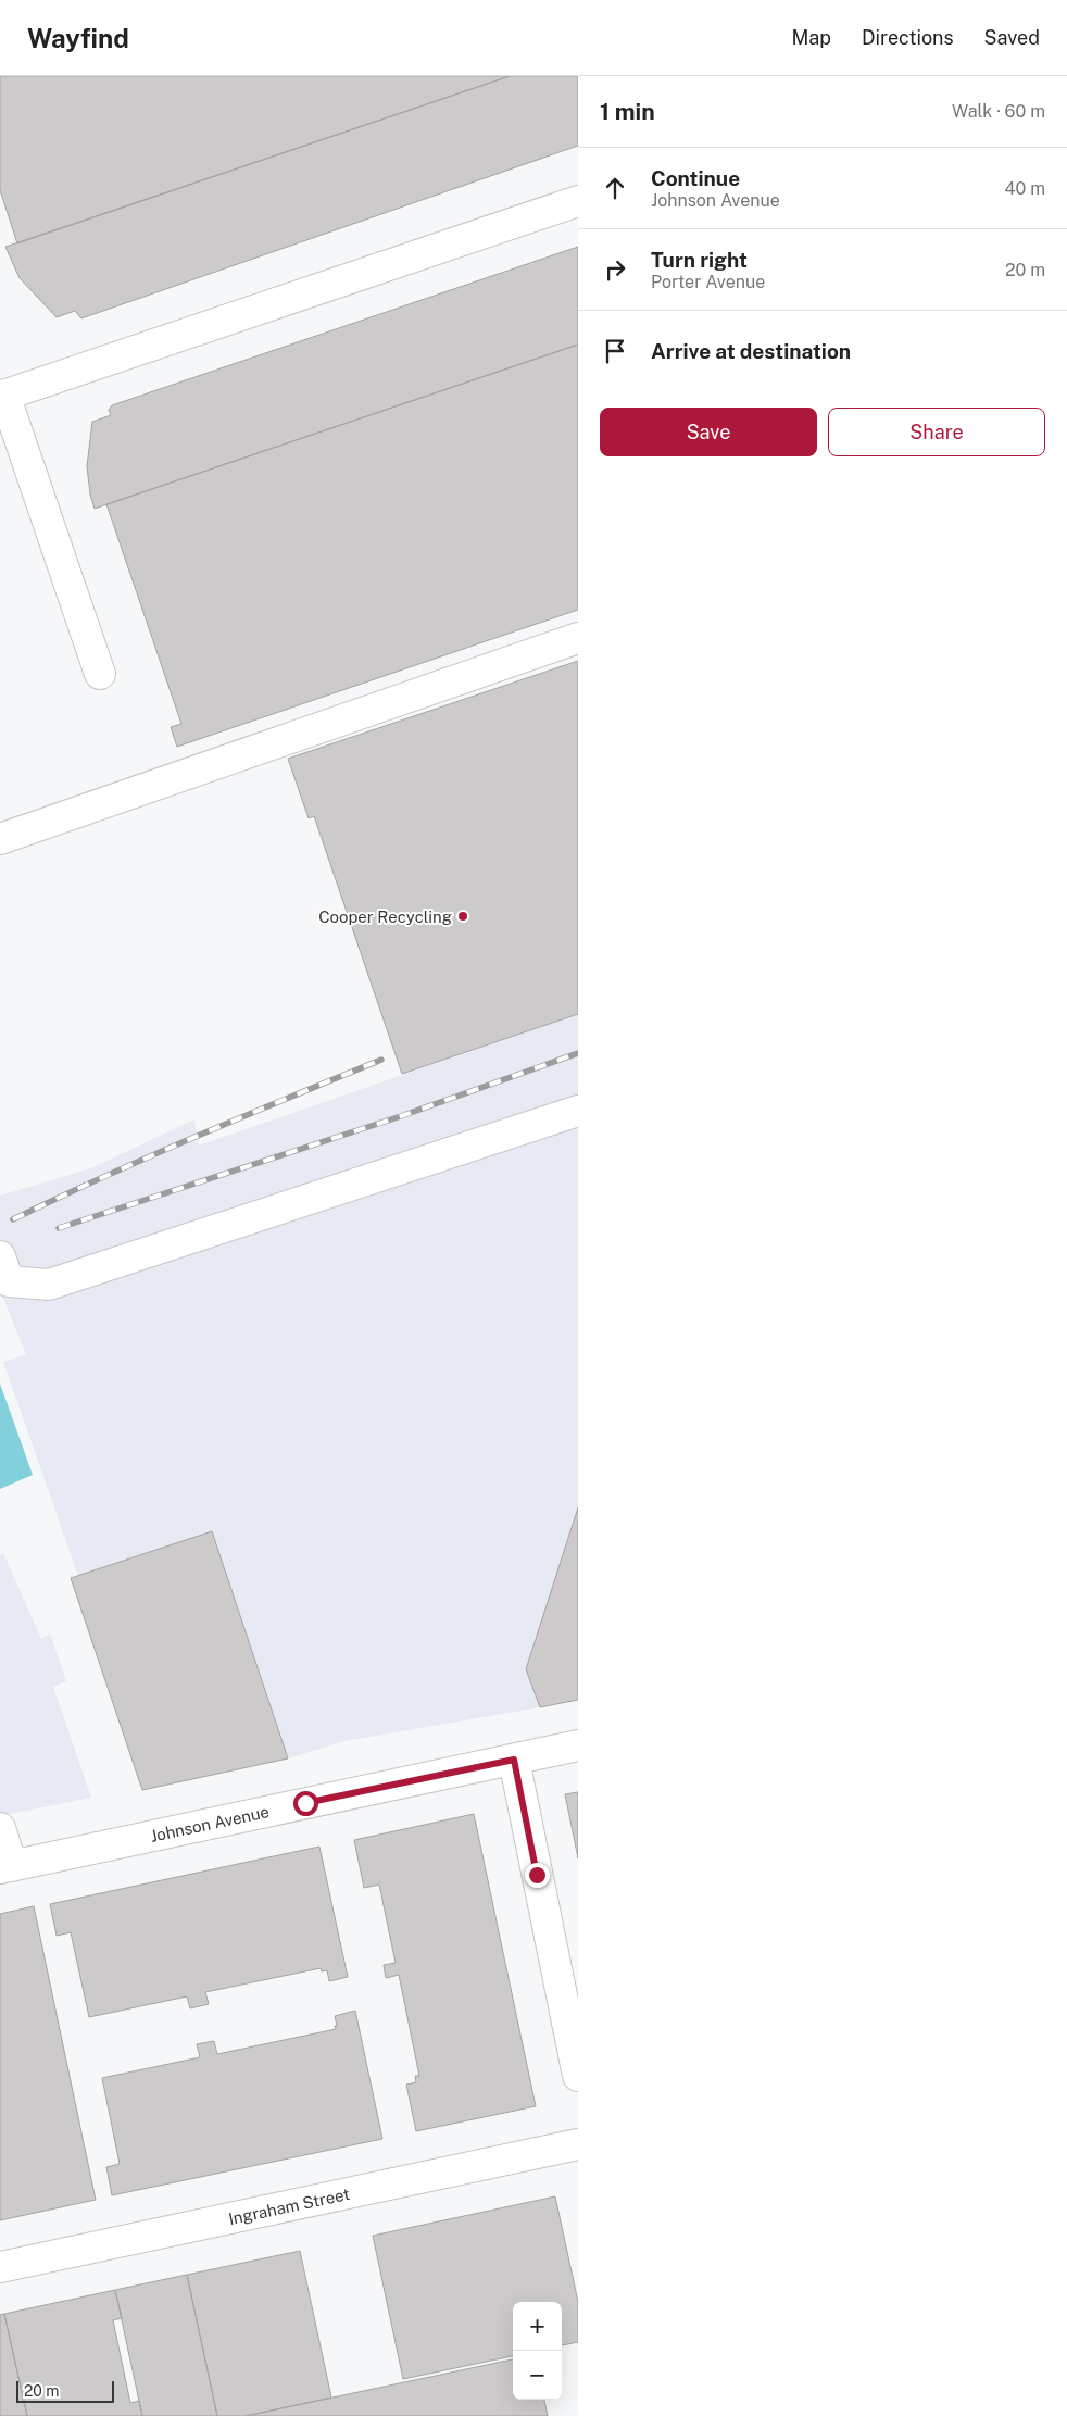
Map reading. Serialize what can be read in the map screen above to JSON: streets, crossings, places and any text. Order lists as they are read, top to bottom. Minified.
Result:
{"streets":{"street":["Johnson Avenue","Ingraham Street"]},"places":["Cooper Recycling"],"scale_bar":"20 m","page":{"header":"Wayfind","nav":["Map","Directions","Saved"],"heading":["1 min","Walk · 60 m"],"list":[["Continue","Johnson Avenue","40 m"],["Turn right","Porter Avenue","20 m"],"Arrive at destination"],"buttons":["Save","Share"],"map_buttons":["+","−"],"scale":"20 m"}}
